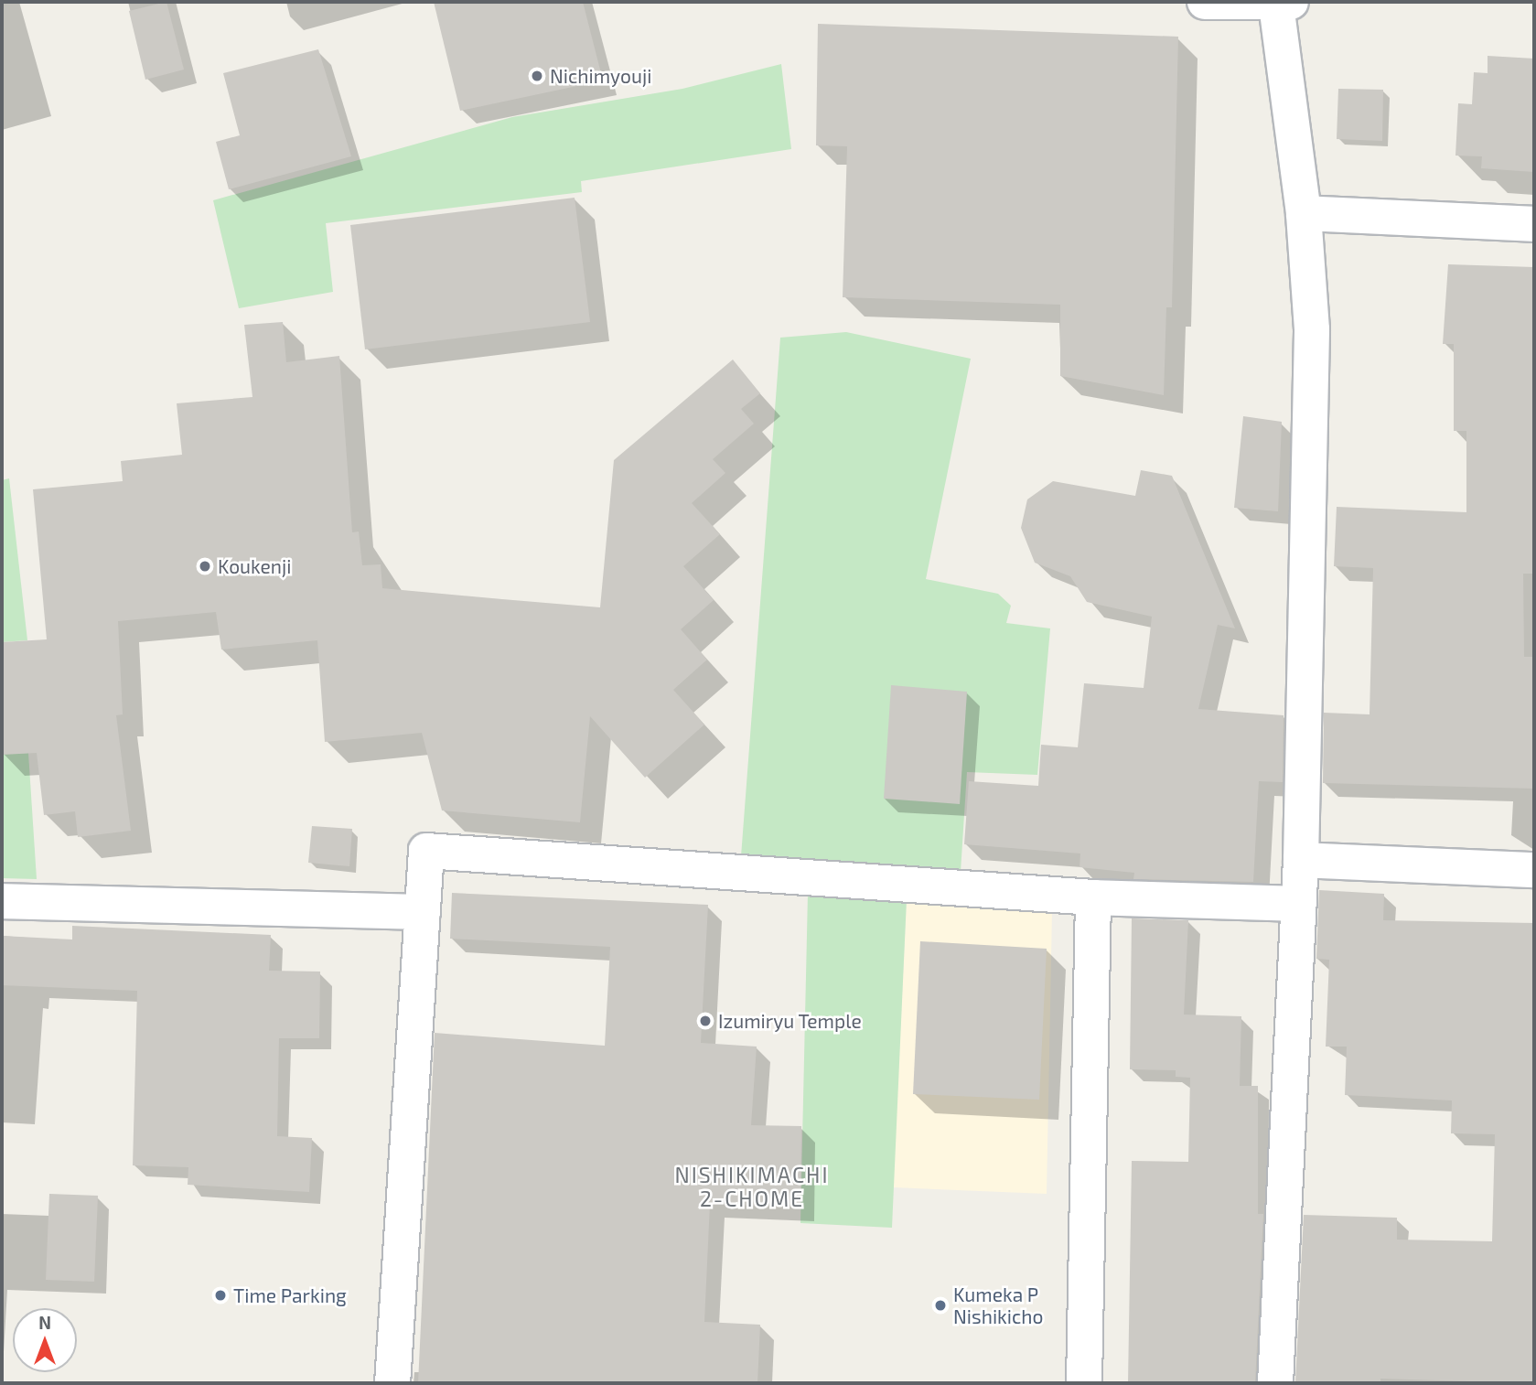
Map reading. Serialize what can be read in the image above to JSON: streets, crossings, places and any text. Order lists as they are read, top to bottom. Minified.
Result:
{"districts":["NISHIKIMACHI 2-CHOME"],"places":["Nichimyouji","Koukenji","Izumiryu Temple","Time Parking","Kumeka P Nishikicho"],"north":"top"}
